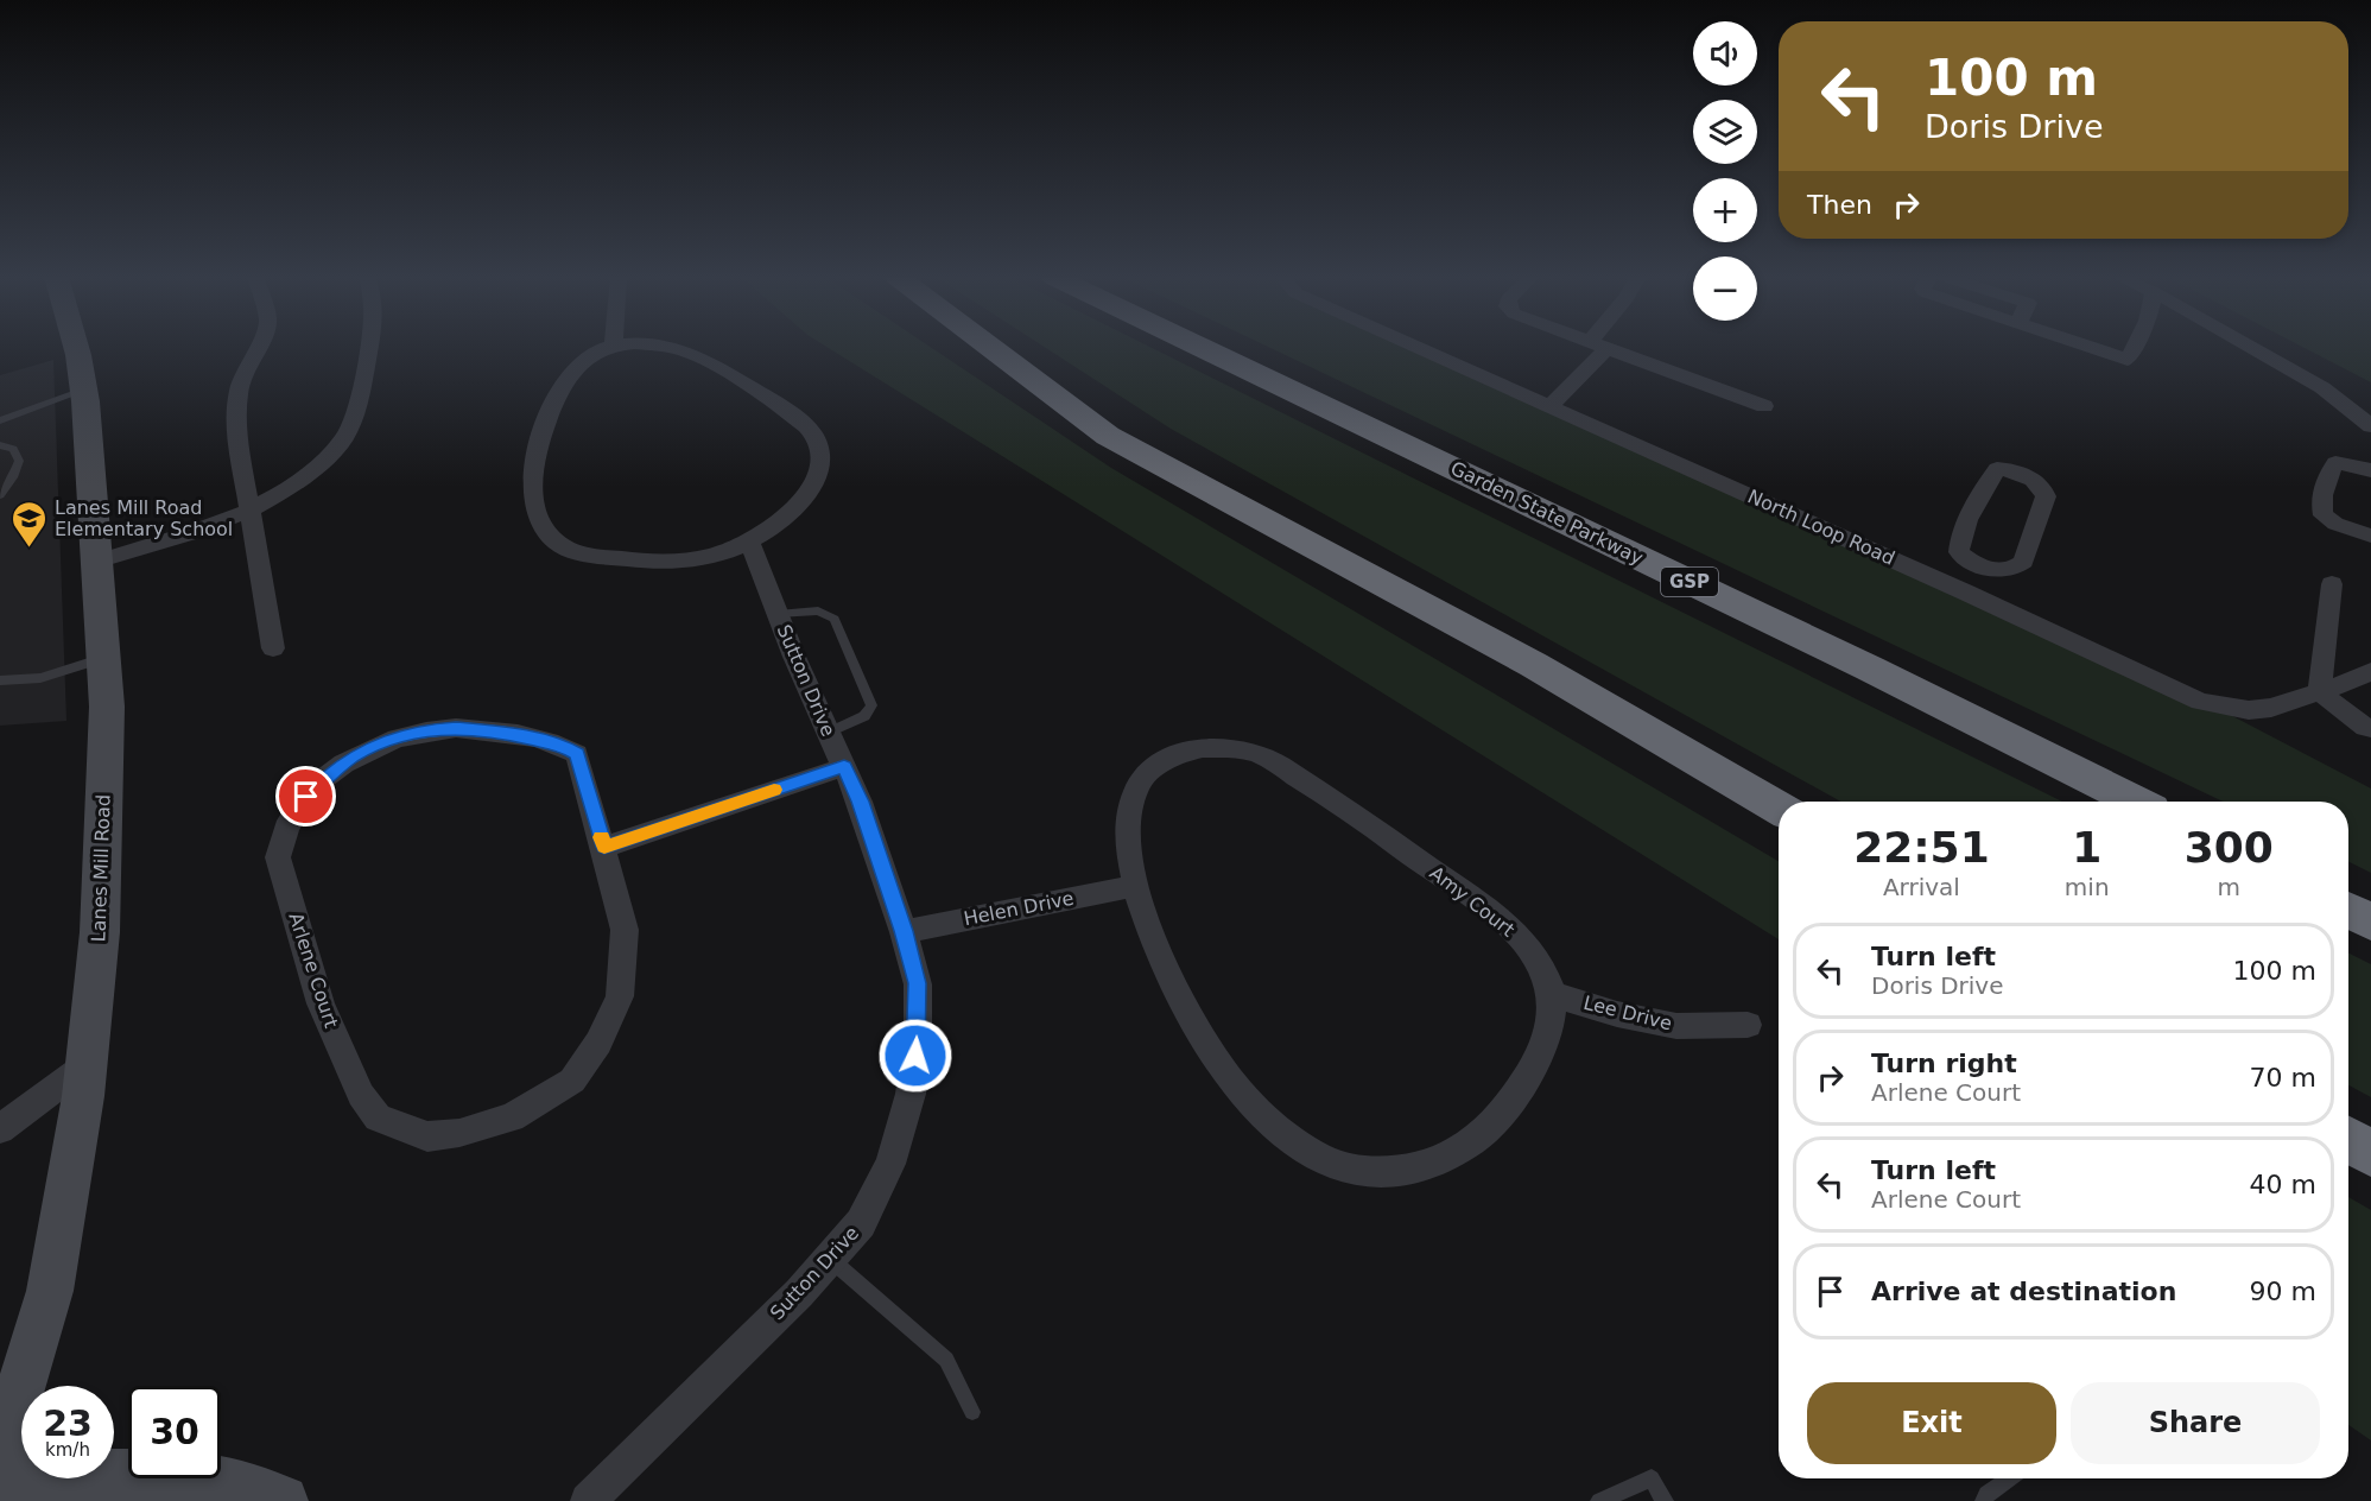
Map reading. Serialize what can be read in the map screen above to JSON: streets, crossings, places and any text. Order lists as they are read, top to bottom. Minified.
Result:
{"streets":{"highway":["Garden State Parkway","GSP"],"main road":["Lanes Mill Road"],"street":["North Loop Road","Sutton Drive","Amy Court","Helen Drive","Arlene Court","Lee Drive"]},"crossings":[["Sutton Drive","Helen Drive"],["Amy Court","Helen Drive"],["Amy Court","Lee Drive"]],"places":{"school or university":["Lanes Mill Road Elementary School"]},"page":{"map_buttons":["+","−"],"turn":["100 m","Doris Drive"],"then":"Then","eta":["22:51","Arrival","1","min","300","m"],"list":[{"name":"Turn left","note":"Doris Drive","value":"100 m"},{"name":"Turn right","note":"Arlene Court","value":"70 m"},{"name":"Turn left","note":"Arlene Court","value":"40 m"},{"name":"Arrive at destination","value":"90 m"}],"buttons":["Exit","Share"],"speed":"23 km/h","limit":"30"}}
